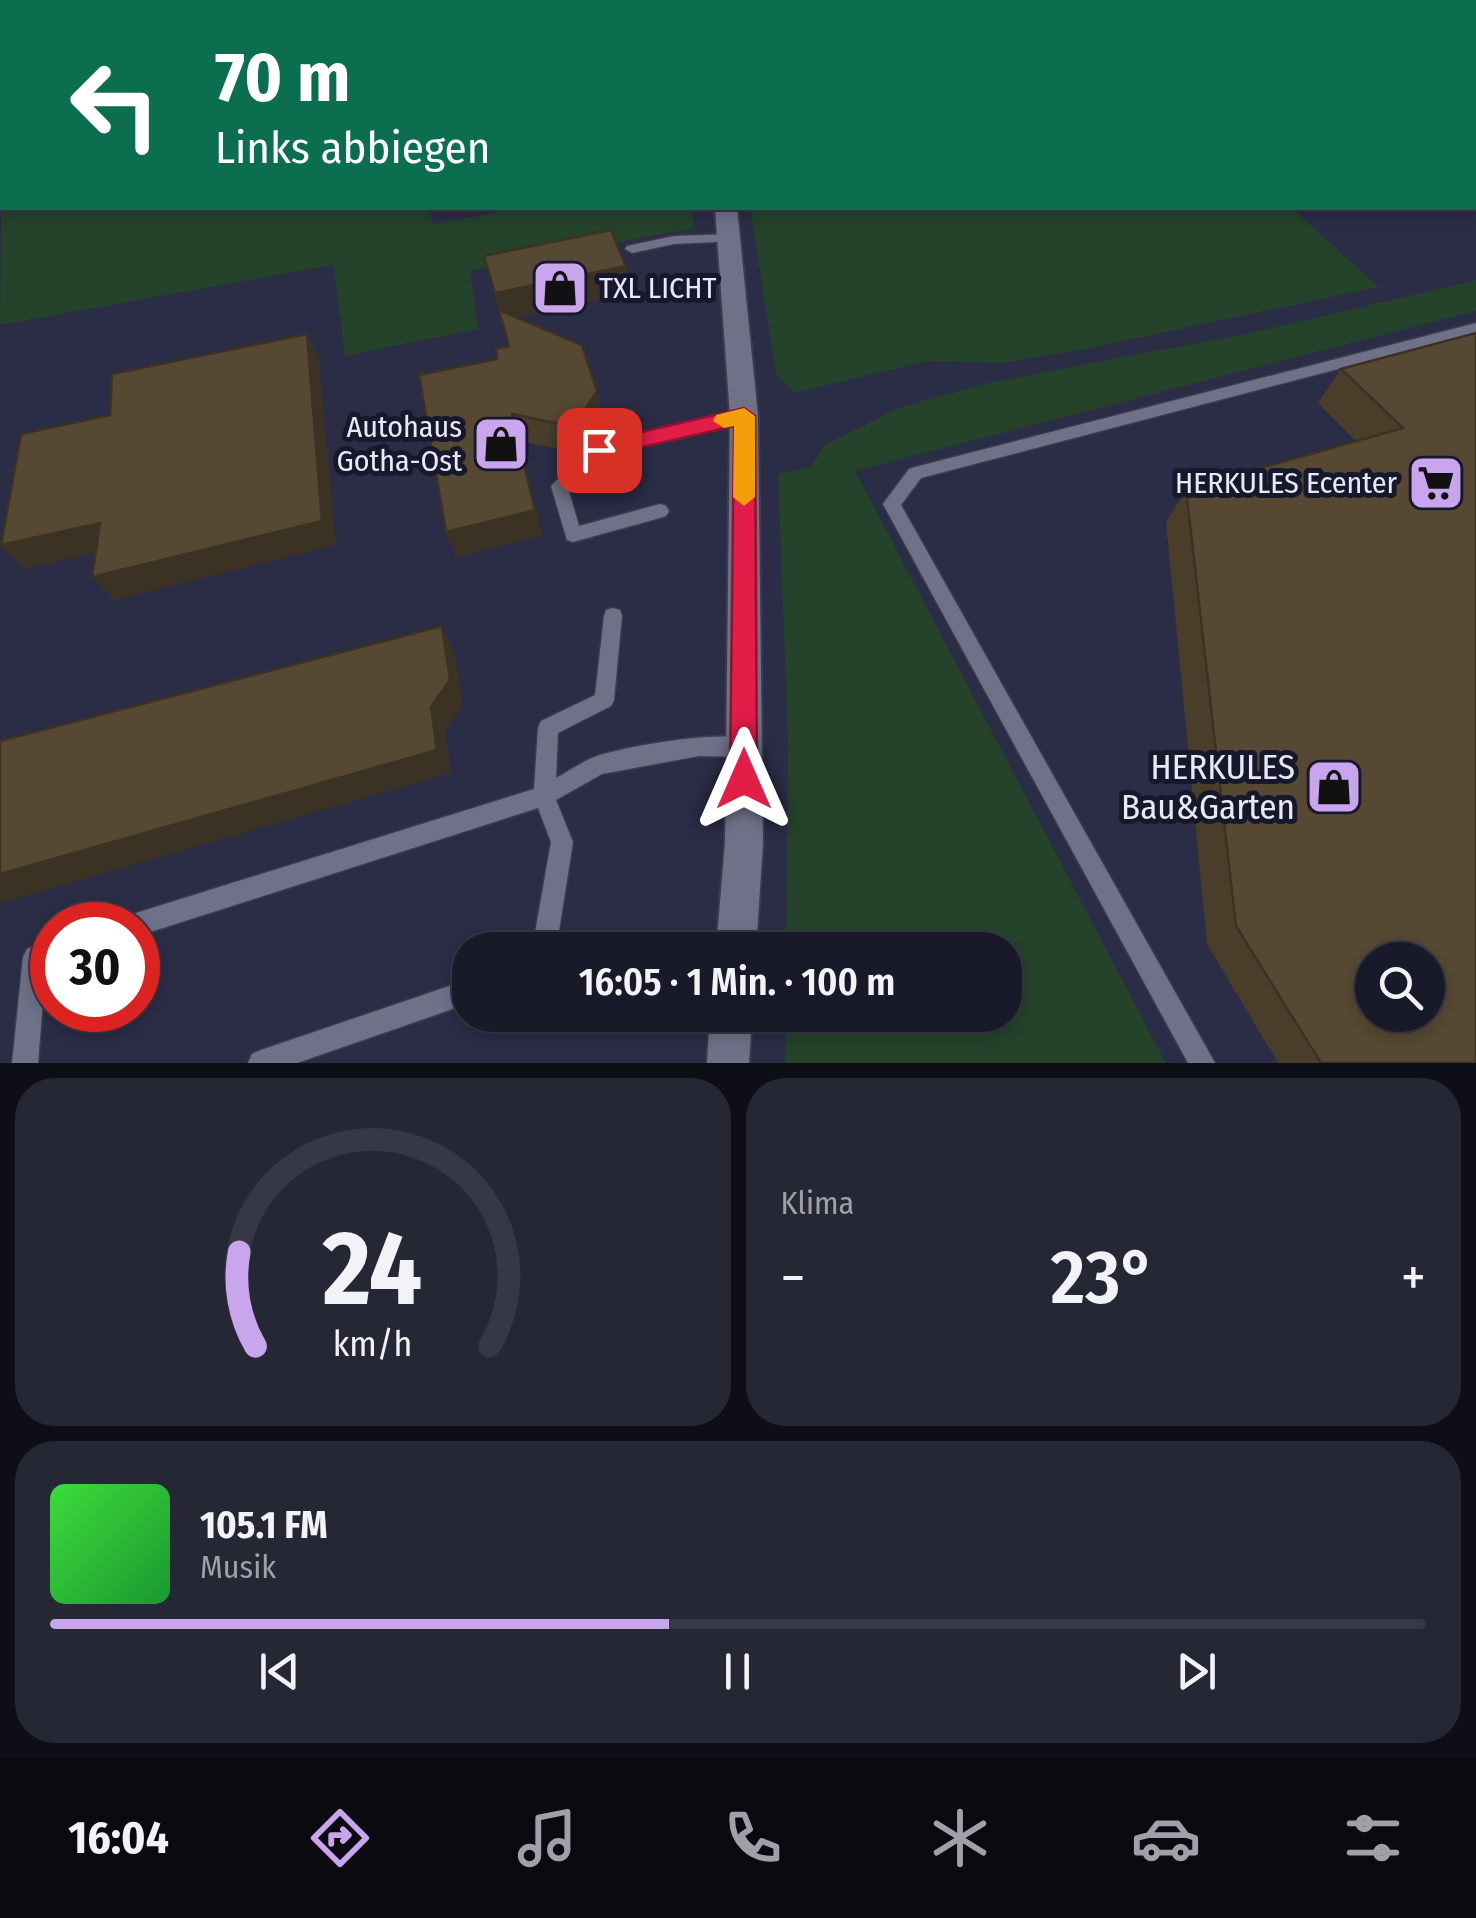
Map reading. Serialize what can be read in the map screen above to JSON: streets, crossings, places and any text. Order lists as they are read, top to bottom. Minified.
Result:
{"places":{"shop":["TXL LICHT","Autohaus Gotha-Ost","HERKULES Bau&Garten"],"supermarket":["HERKULES Ecenter"]},"page":{"turn":["70 m","Links abbiegen"],"limit":"30","trip":"16:05 · 1 Min. · 100 m","tile":"Klima","heat":["−","23°","+"],"song":["105.1 FM","Musik"],"tabs":"16:04","gauge":["24","km/h"]}}
